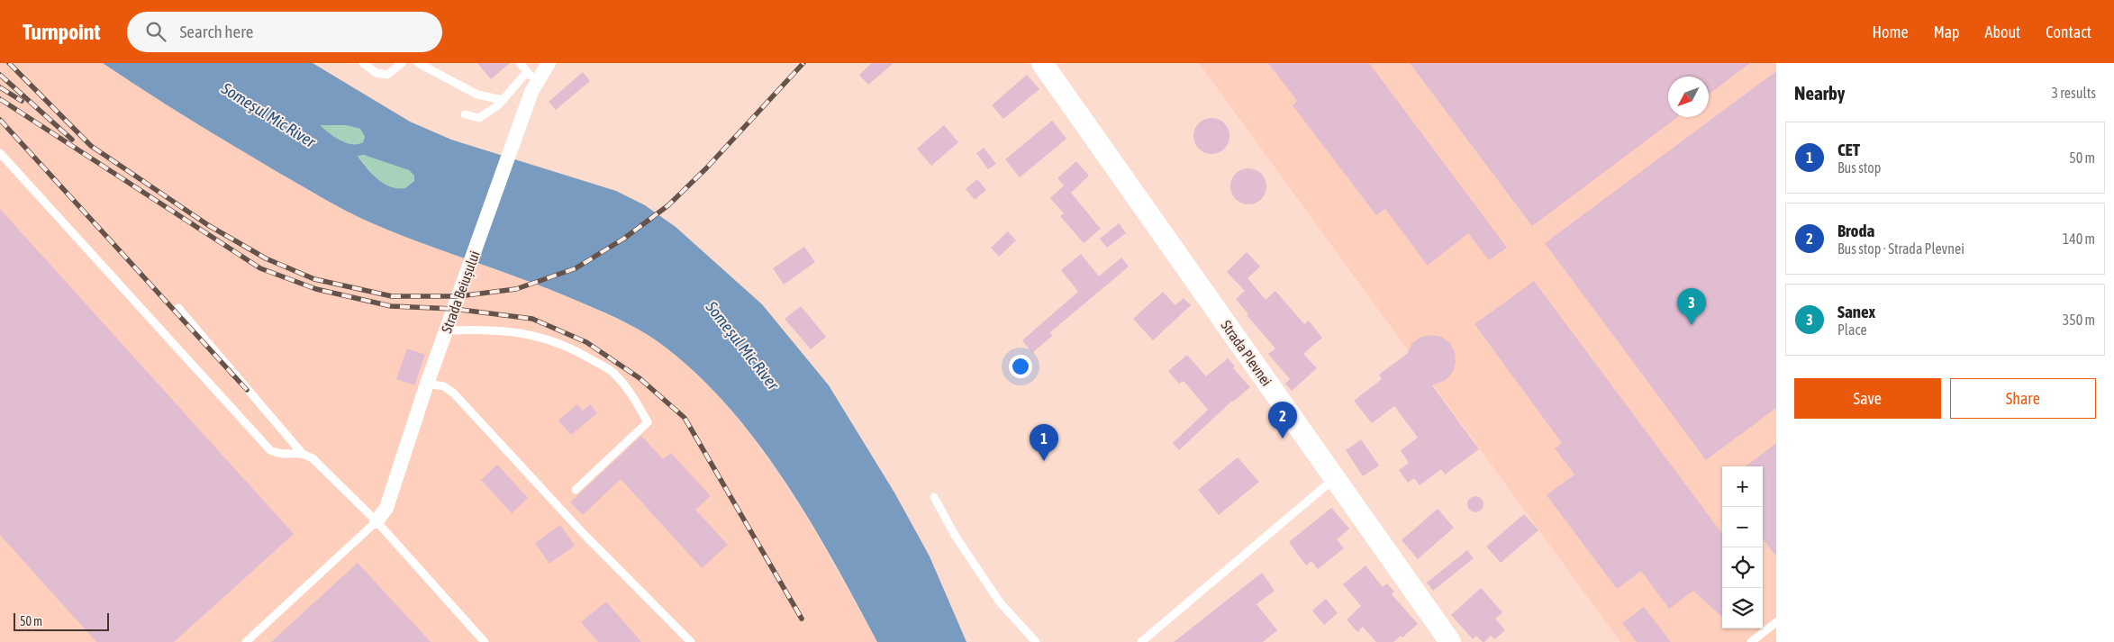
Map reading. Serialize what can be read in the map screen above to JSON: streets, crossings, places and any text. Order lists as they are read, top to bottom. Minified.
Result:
{"streets":{"main road":["Strada Plevnei"],"street":["Strada Beiușului"]},"water":["Someşul Mic River"],"scale_bar":"50 m","north":"bottom left","page":{"header":"Turnpoint","search":"Search here","nav":["Home","Map","About","Contact"],"heading":["Nearby","3 results"],"list":[{"mark":"1","name":"CET","note":"Bus stop","value":"50 m"},{"mark":"2","name":"Broda","note":"Bus stop · Strada Plevnei","value":"140 m"},{"mark":"3","name":"Sanex","note":"Place","value":"350 m"}],"pins":["3","2","1"],"buttons":["Save","Share"],"map_buttons":["+","−"],"scale":"50 m"}}
